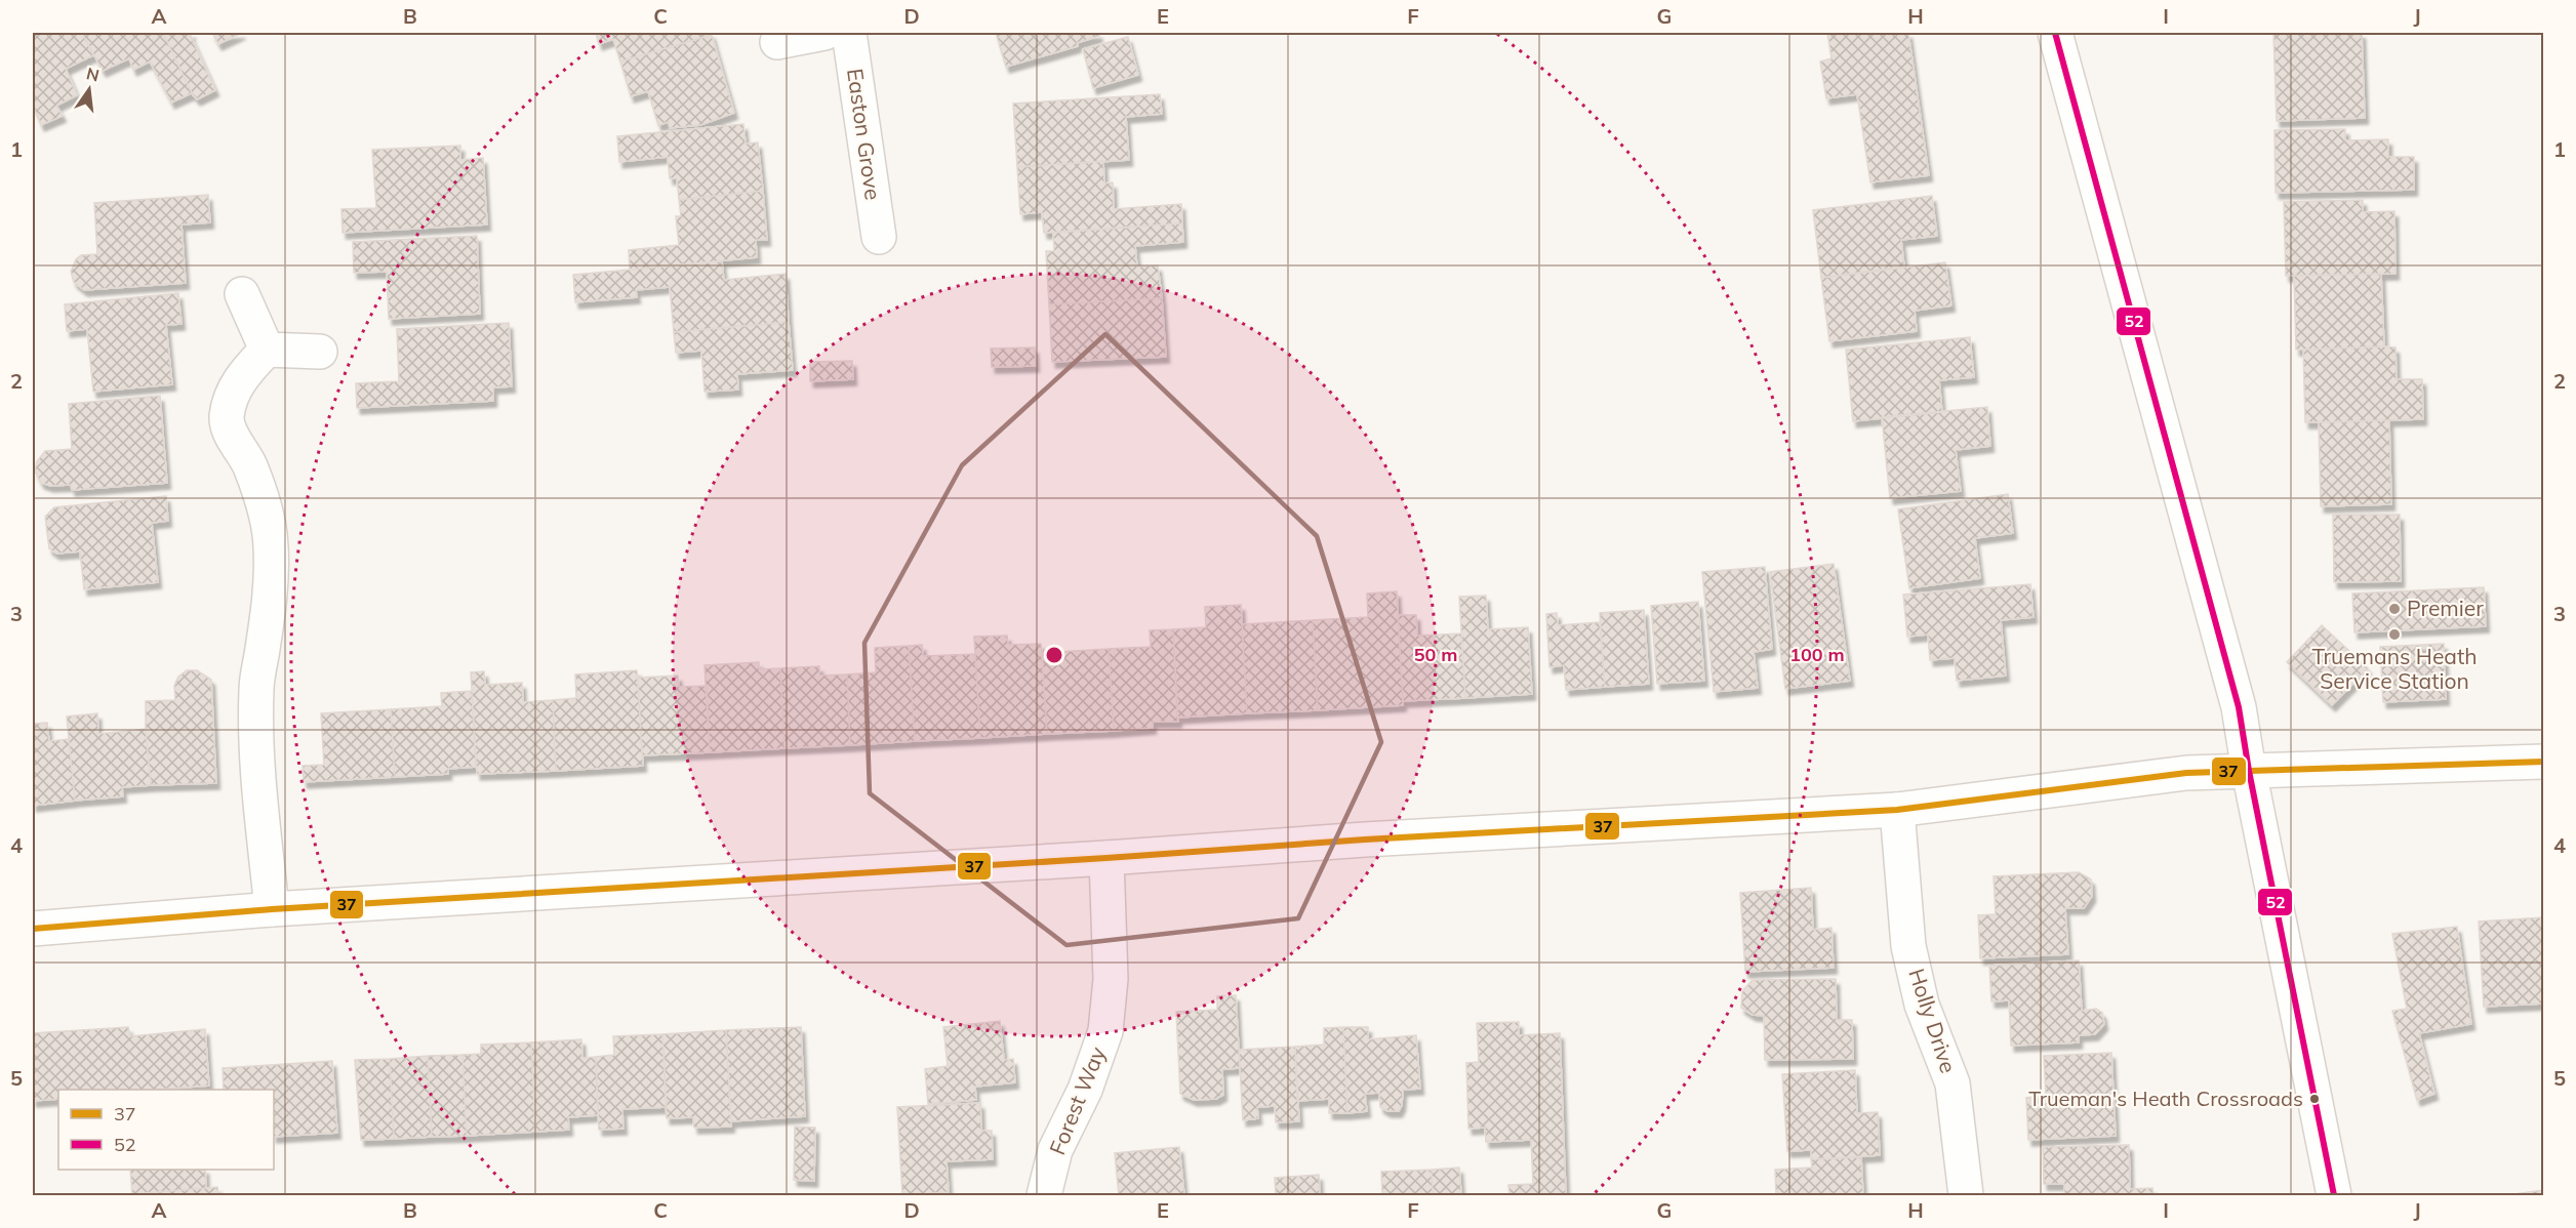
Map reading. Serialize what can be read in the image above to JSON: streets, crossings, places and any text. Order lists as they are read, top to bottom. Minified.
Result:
{"streets":{"street":["Easton Grove","Holly Drive","Forest Way"]},"places":["Premier","Truemans Heath Service Station","Trueman's Heath Crossroads"],"lines":["transit line 52","transit line 37"],"legend":["37","52"],"north":"top","grid":{"columns":["A","B","C","D","E","F","G","H","I","J"],"rows":["1","2","3","4","5"]},"rings":["50 m","100 m"]}
